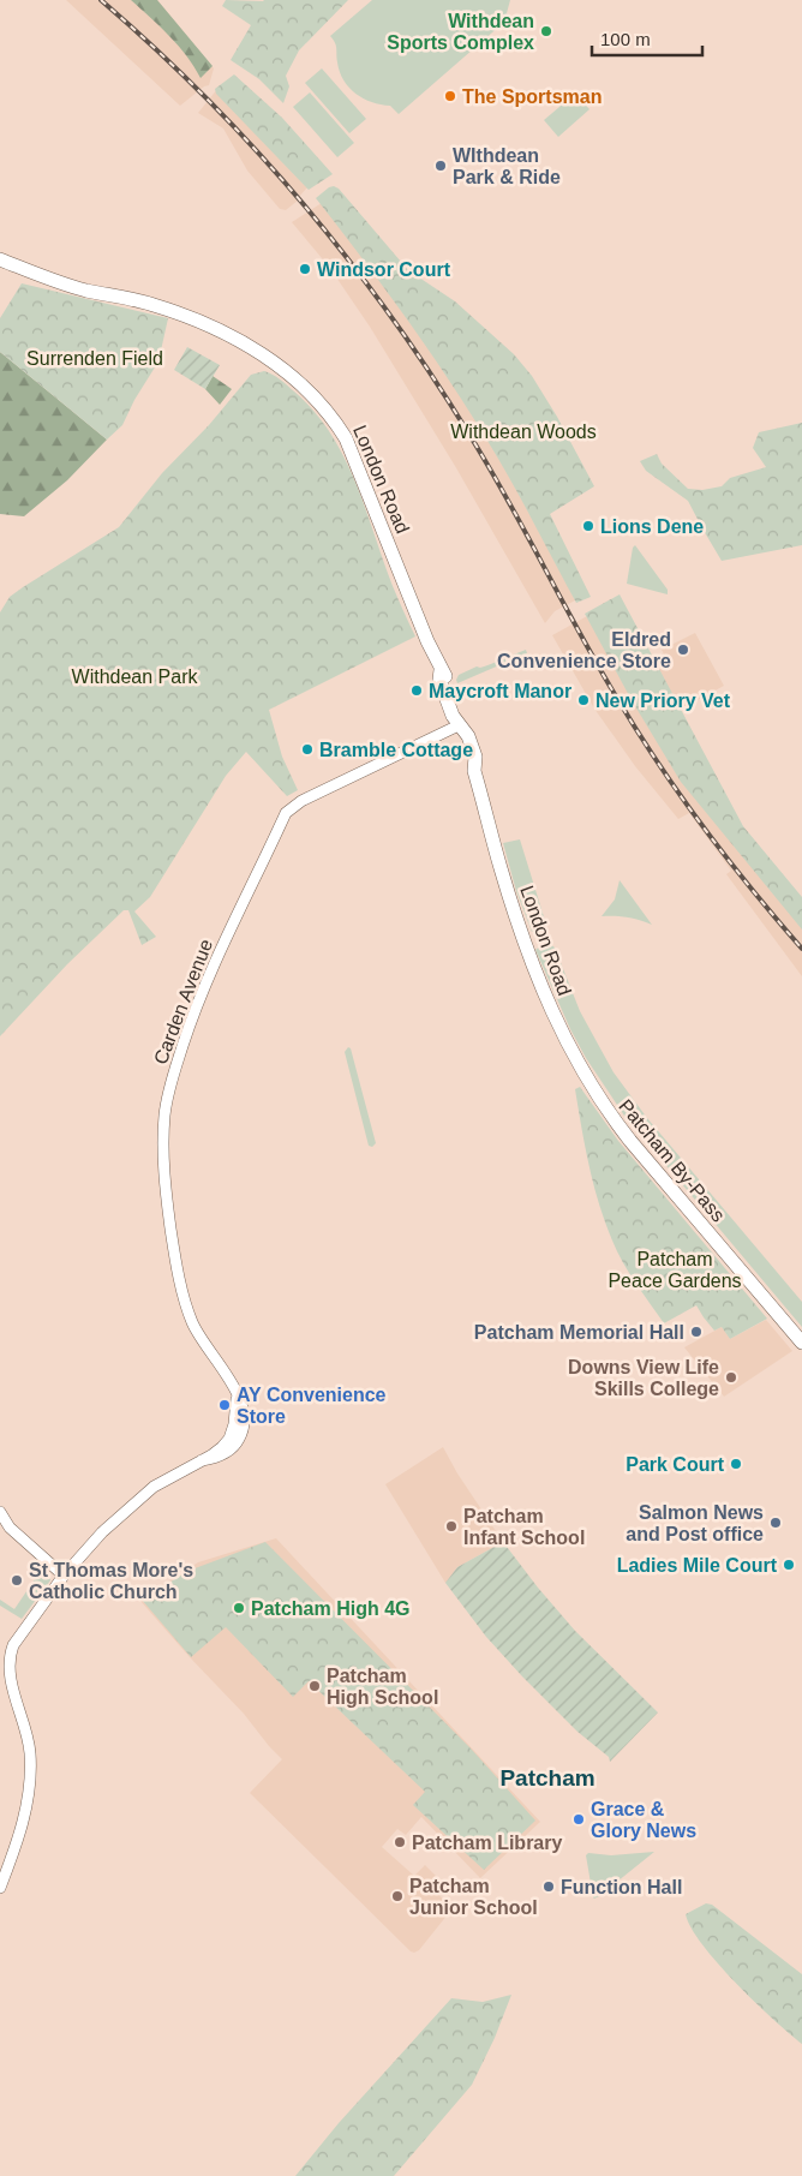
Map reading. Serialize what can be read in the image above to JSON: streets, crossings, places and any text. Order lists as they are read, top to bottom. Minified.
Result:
{"streets":{"highway":["London Road","Patcham By-Pass"],"street":["Carden Avenue"]},"crossings":[["London Road","Carden Avenue"],["London Road","Patcham By-Pass"]],"districts":["Patcham"],"parks":["Surrenden Field","Withdean Woods","Withdean Park","Patcham Peace Gardens"],"places":["Withdean Sports Complex","The Sportsman","WIthdean Park & Ride","Windsor Court","Lions Dene","Eldred Convenience Store","Maycroft Manor","New Priory Vet","Bramble Cottage","Patcham Memorial Hall","Downs View Life Skills College","AY Convenience Store","Park Court","Salmon News and Post office","Patcham Infant School","Ladies Mile Court","St Thomas More's Catholic Church","Patcham High 4G","Patcham High School","Grace & Glory News","Patcham Library","Function Hall","Patcham Junior School"],"scale_bar":"100 m"}
